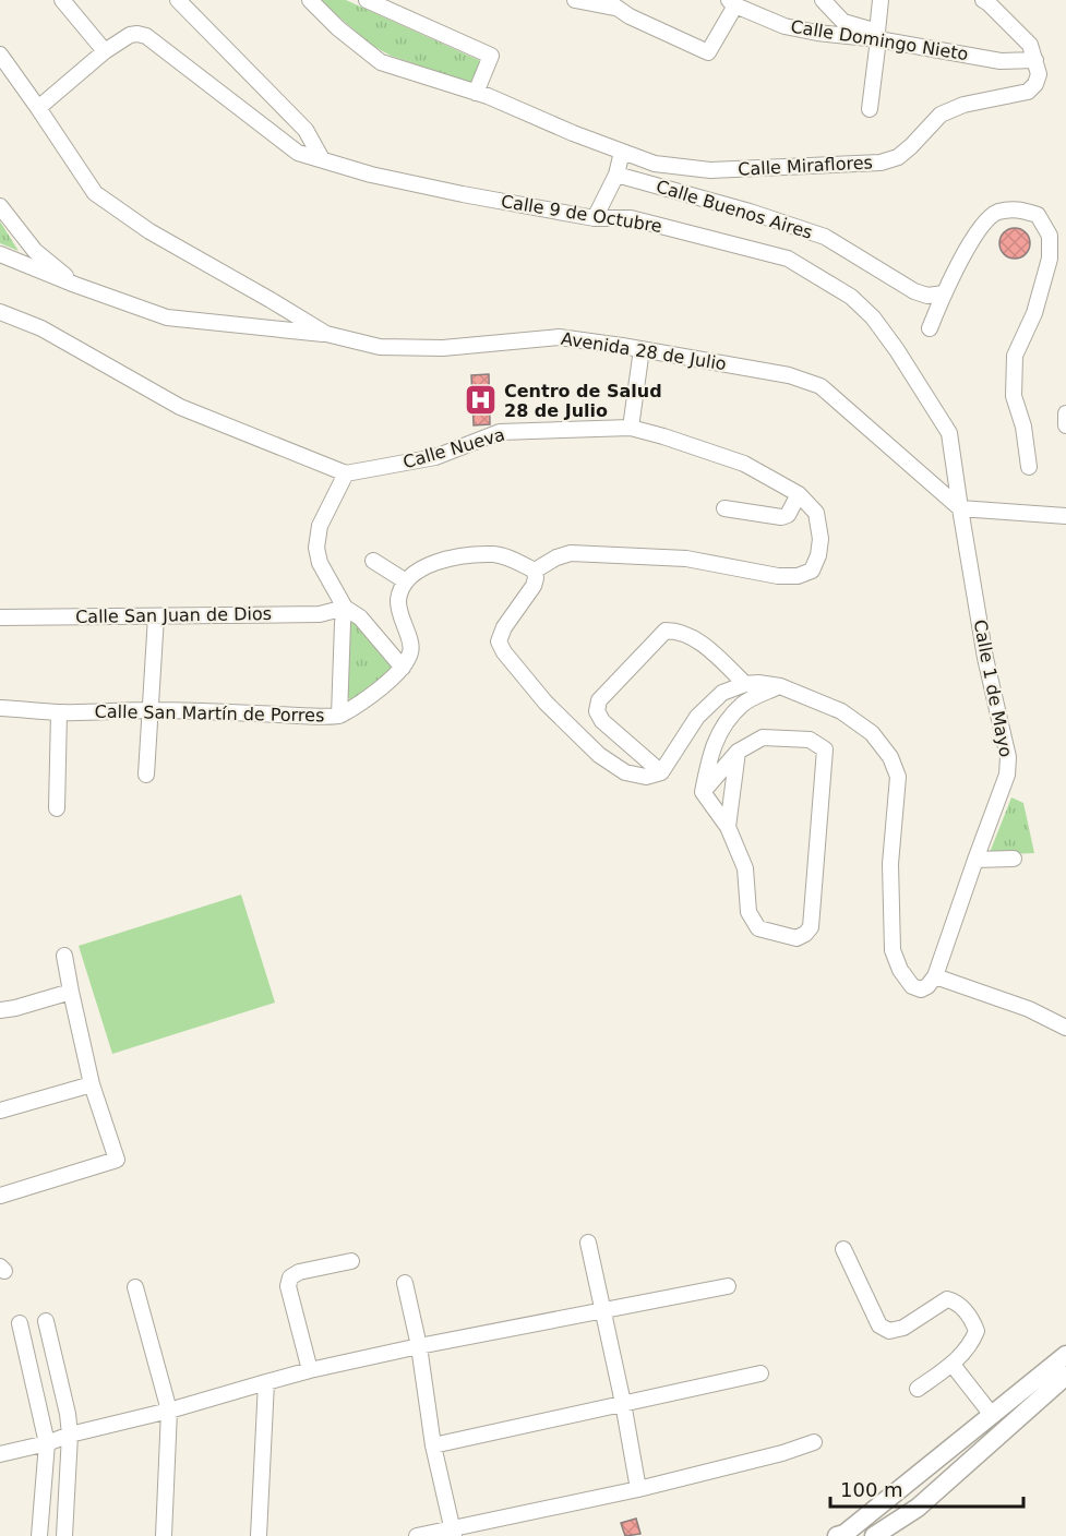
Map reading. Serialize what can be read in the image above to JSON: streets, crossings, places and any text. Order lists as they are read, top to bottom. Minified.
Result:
{"streets":{"street":["Calle Domingo Nieto","Calle Miraflores","Calle Buenos Aires","Calle 9 de Octubre","Avenida 28 de Julio","Calle Nueva","Calle San Juan de Dios","Calle 1 de Mayo","Calle San Martín de Porres"]},"crossings":[["Calle Domingo Nieto","Calle Miraflores"],["Calle 9 de Octubre","Avenida 28 de Julio"],["Calle 9 de Octubre","Calle 1 de Mayo"],["Avenida 28 de Julio","Calle 1 de Mayo"]],"places":{"hospital":["Centro de Salud 28 de Julio"]},"scale_bar":"100 m"}
